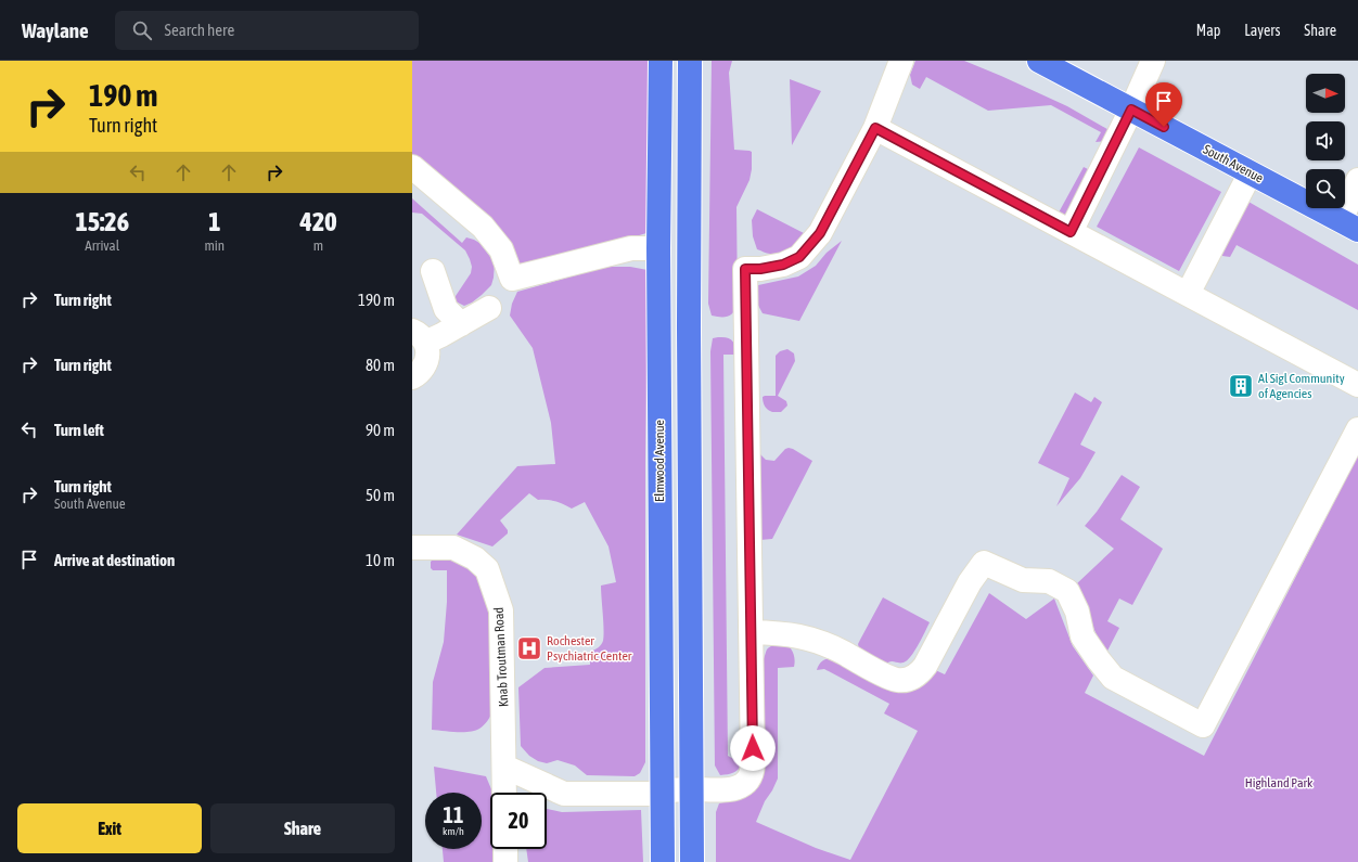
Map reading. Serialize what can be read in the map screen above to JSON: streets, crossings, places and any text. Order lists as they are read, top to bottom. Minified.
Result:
{"streets":{"main road":["South Avenue","Elmwood Avenue"],"street":["Knab Troutman Road"]},"parks":["Highland Park"],"places":{"building":["Al Sigl Community of Agencies"],"hospital":["Rochester Psychiatric Center"]},"north":"right","page":{"header":"Waylane","search":"Search here","nav":["Map","Layers","Share"],"turn":["190 m","Turn right"],"eta":["15:26","Arrival","1","min","420","m"],"list":[{"name":"Turn right","value":"190 m"},{"name":"Turn right","value":"80 m"},{"name":"Turn left","value":"90 m"},{"name":"Turn right","note":"South Avenue","value":"50 m"},{"name":"Arrive at destination","value":"10 m"}],"speed":"11 km/h","limit":"20","buttons":["Exit","Share"]}}
